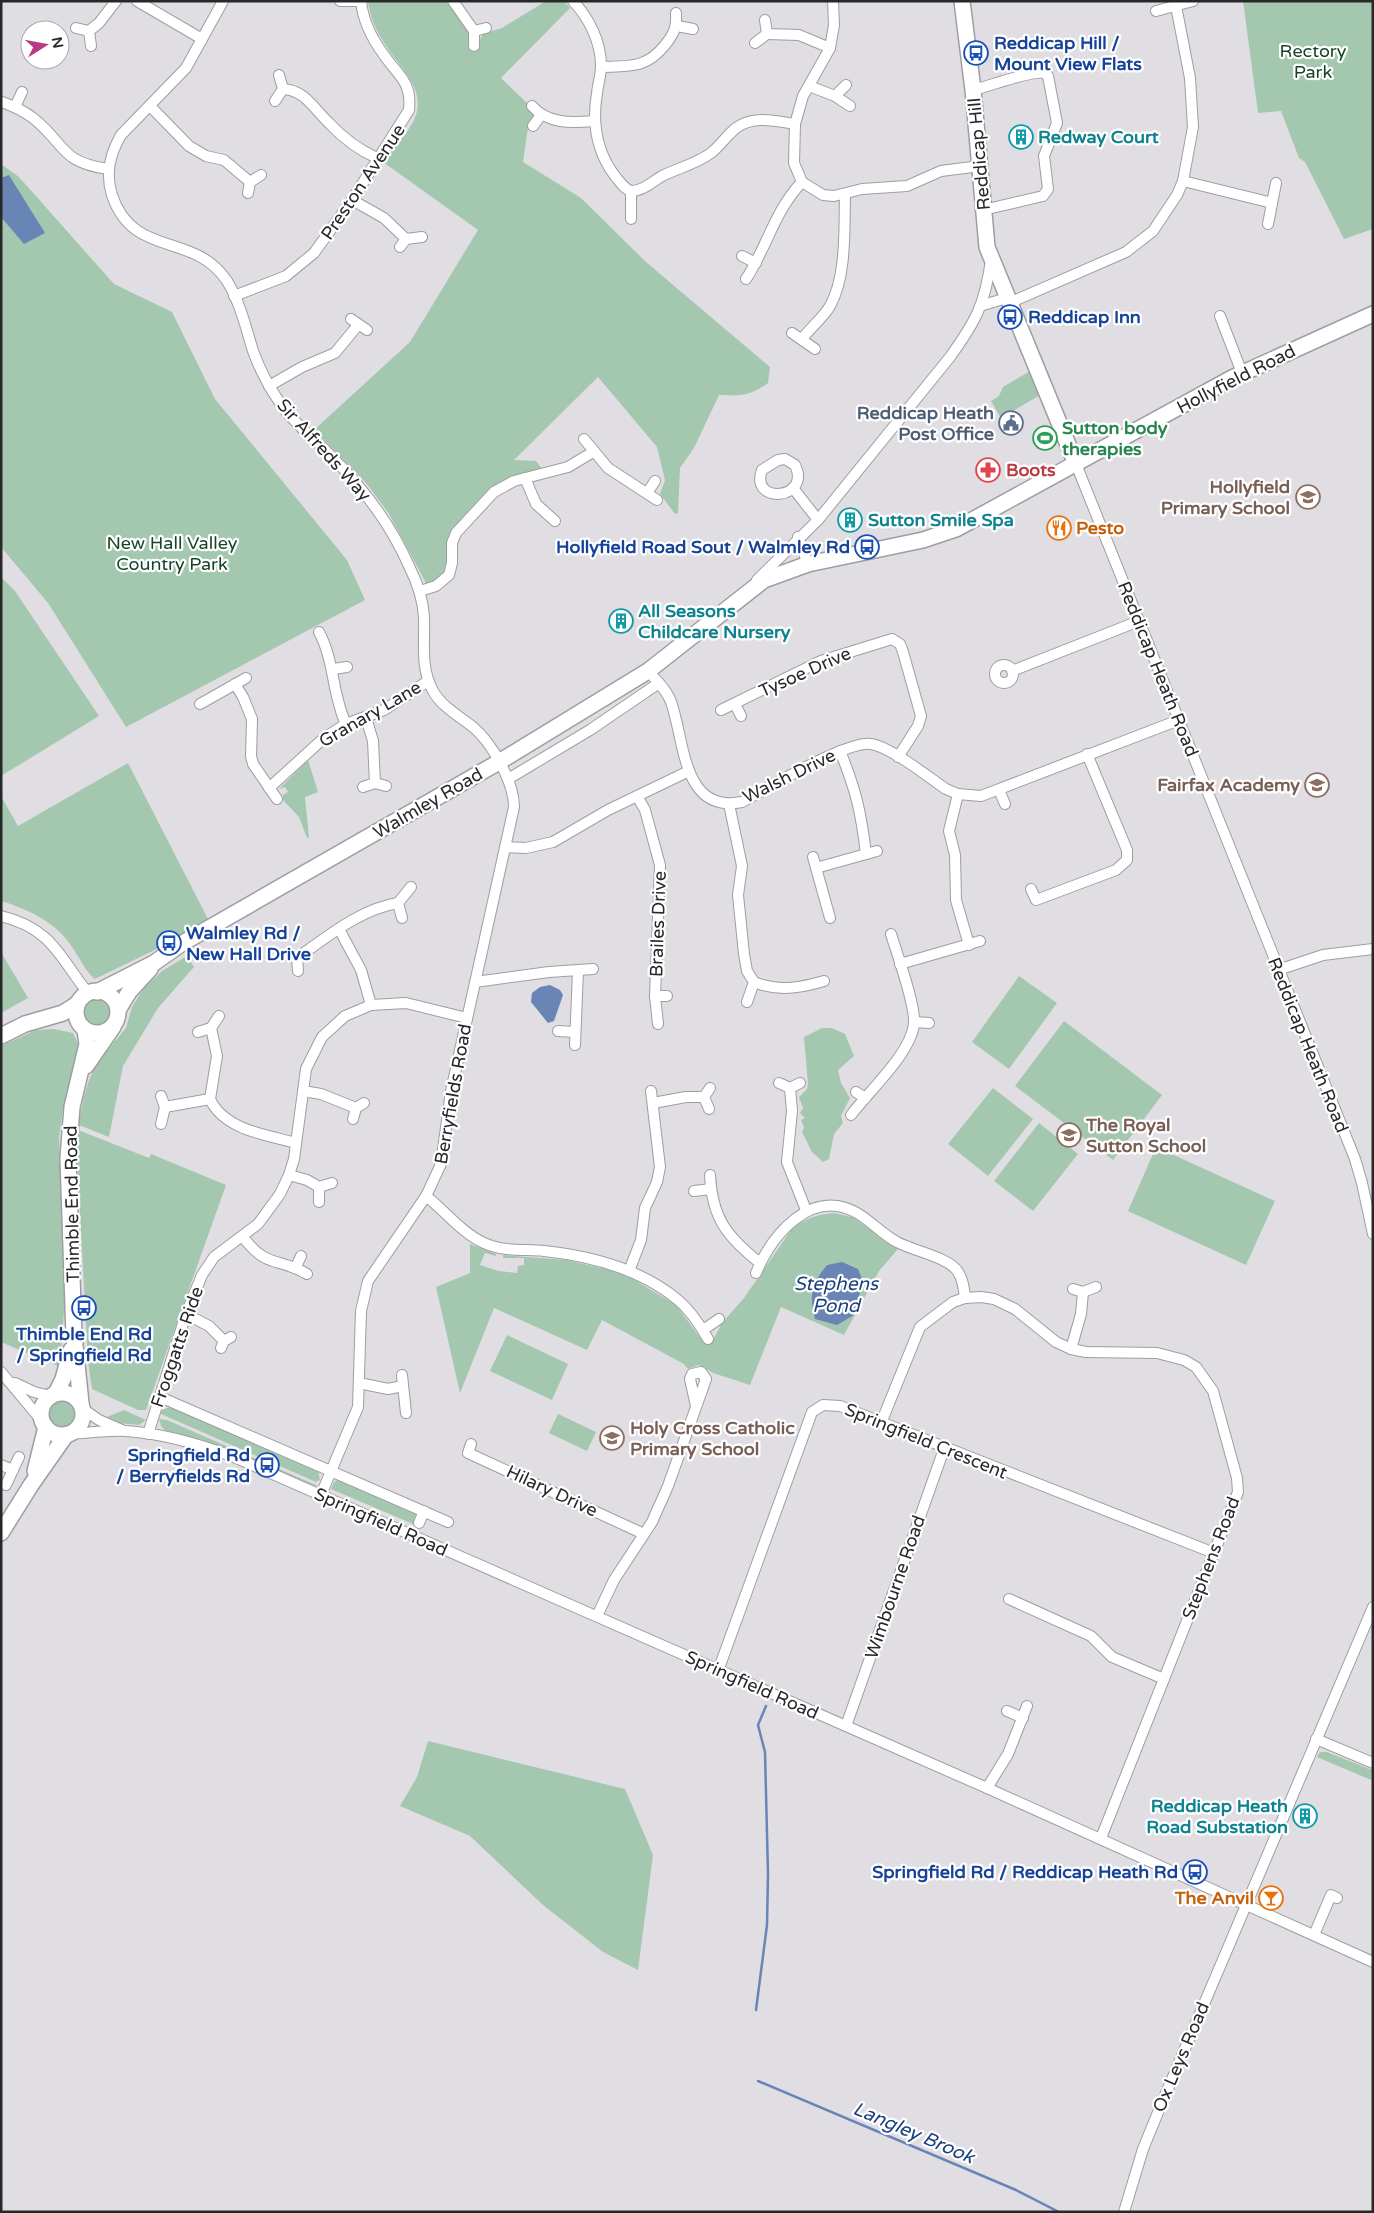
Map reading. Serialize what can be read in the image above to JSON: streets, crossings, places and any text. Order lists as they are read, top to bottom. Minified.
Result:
{"streets":{"main road":["Reddicap Hill","Hollyfield Road","Reddicap Heath Road","Walmley Road","Thimble End Road"],"street":["Preston Avenue","Sir Alfreds Way","Tysoe Drive","Granary Lane","Walsh Drive","Brailes Drive","Berryfields Road","Froggatts Ride","Springfield Crescent","Hilary Drive","Springfield Road","Stephens Road","Wimbourne Road","Ox Leys Road"]},"crossings":[["Reddicap Hill","Reddicap Heath Road"],["Reddicap Hill","Walmley Road"],["Preston Avenue","Sir Alfreds Way"],["Hollyfield Road","Reddicap Heath Road"],["Hollyfield Road","Walmley Road"],["Sir Alfreds Way","Granary Lane"],["Sir Alfreds Way","Walmley Road"],["Sir Alfreds Way","Berryfields Road"],["Reddicap Heath Road","Walsh Drive"],["Tysoe Drive","Walsh Drive"],["Walsh Drive","Walmley Road"],["Walmley Road","Berryfields Road"],["Walmley Road","Thimble End Road"],["Berryfields Road","Froggatts Ride"],["Berryfields Road","Springfield Road"],["Thimble End Road","Springfield Road"],["Froggatts Ride","Springfield Road"],["Springfield Crescent","Springfield Road"],["Springfield Crescent","Stephens Road"],["Springfield Crescent","Wimbourne Road"],["Springfield Road","Stephens Road"],["Springfield Road","Wimbourne Road"],["Springfield Road","Ox Leys Road"]],"water":["Stephens Pond","Langley Brook"],"parks":["Rectory Park","New Hall Valley Country Park"],"places":{"bus stop":["Reddicap Hill / Mount View Flats","Reddicap Inn","Hollyfield Road Sout / Walmley Rd","Walmley Rd / New Hall Drive","Thimble End Rd / Springfield Rd","Springfield Rd / Berryfields Rd","Springfield Rd / Reddicap Heath Rd"],"building":["Redway Court","Sutton Smile Spa","All Seasons Childcare Nursery","Reddicap Heath Road Substation"],"public building":["Reddicap Heath Post Office"],"sports":["Sutton body therapies"],"pharmacy":["Boots"],"school or university":["Hollyfield Primary School","Fairfax Academy","The Royal Sutton School","Holy Cross Catholic Primary School"],"restaurant":["Pesto"],"bar":["The Anvil"]},"north":"right"}
